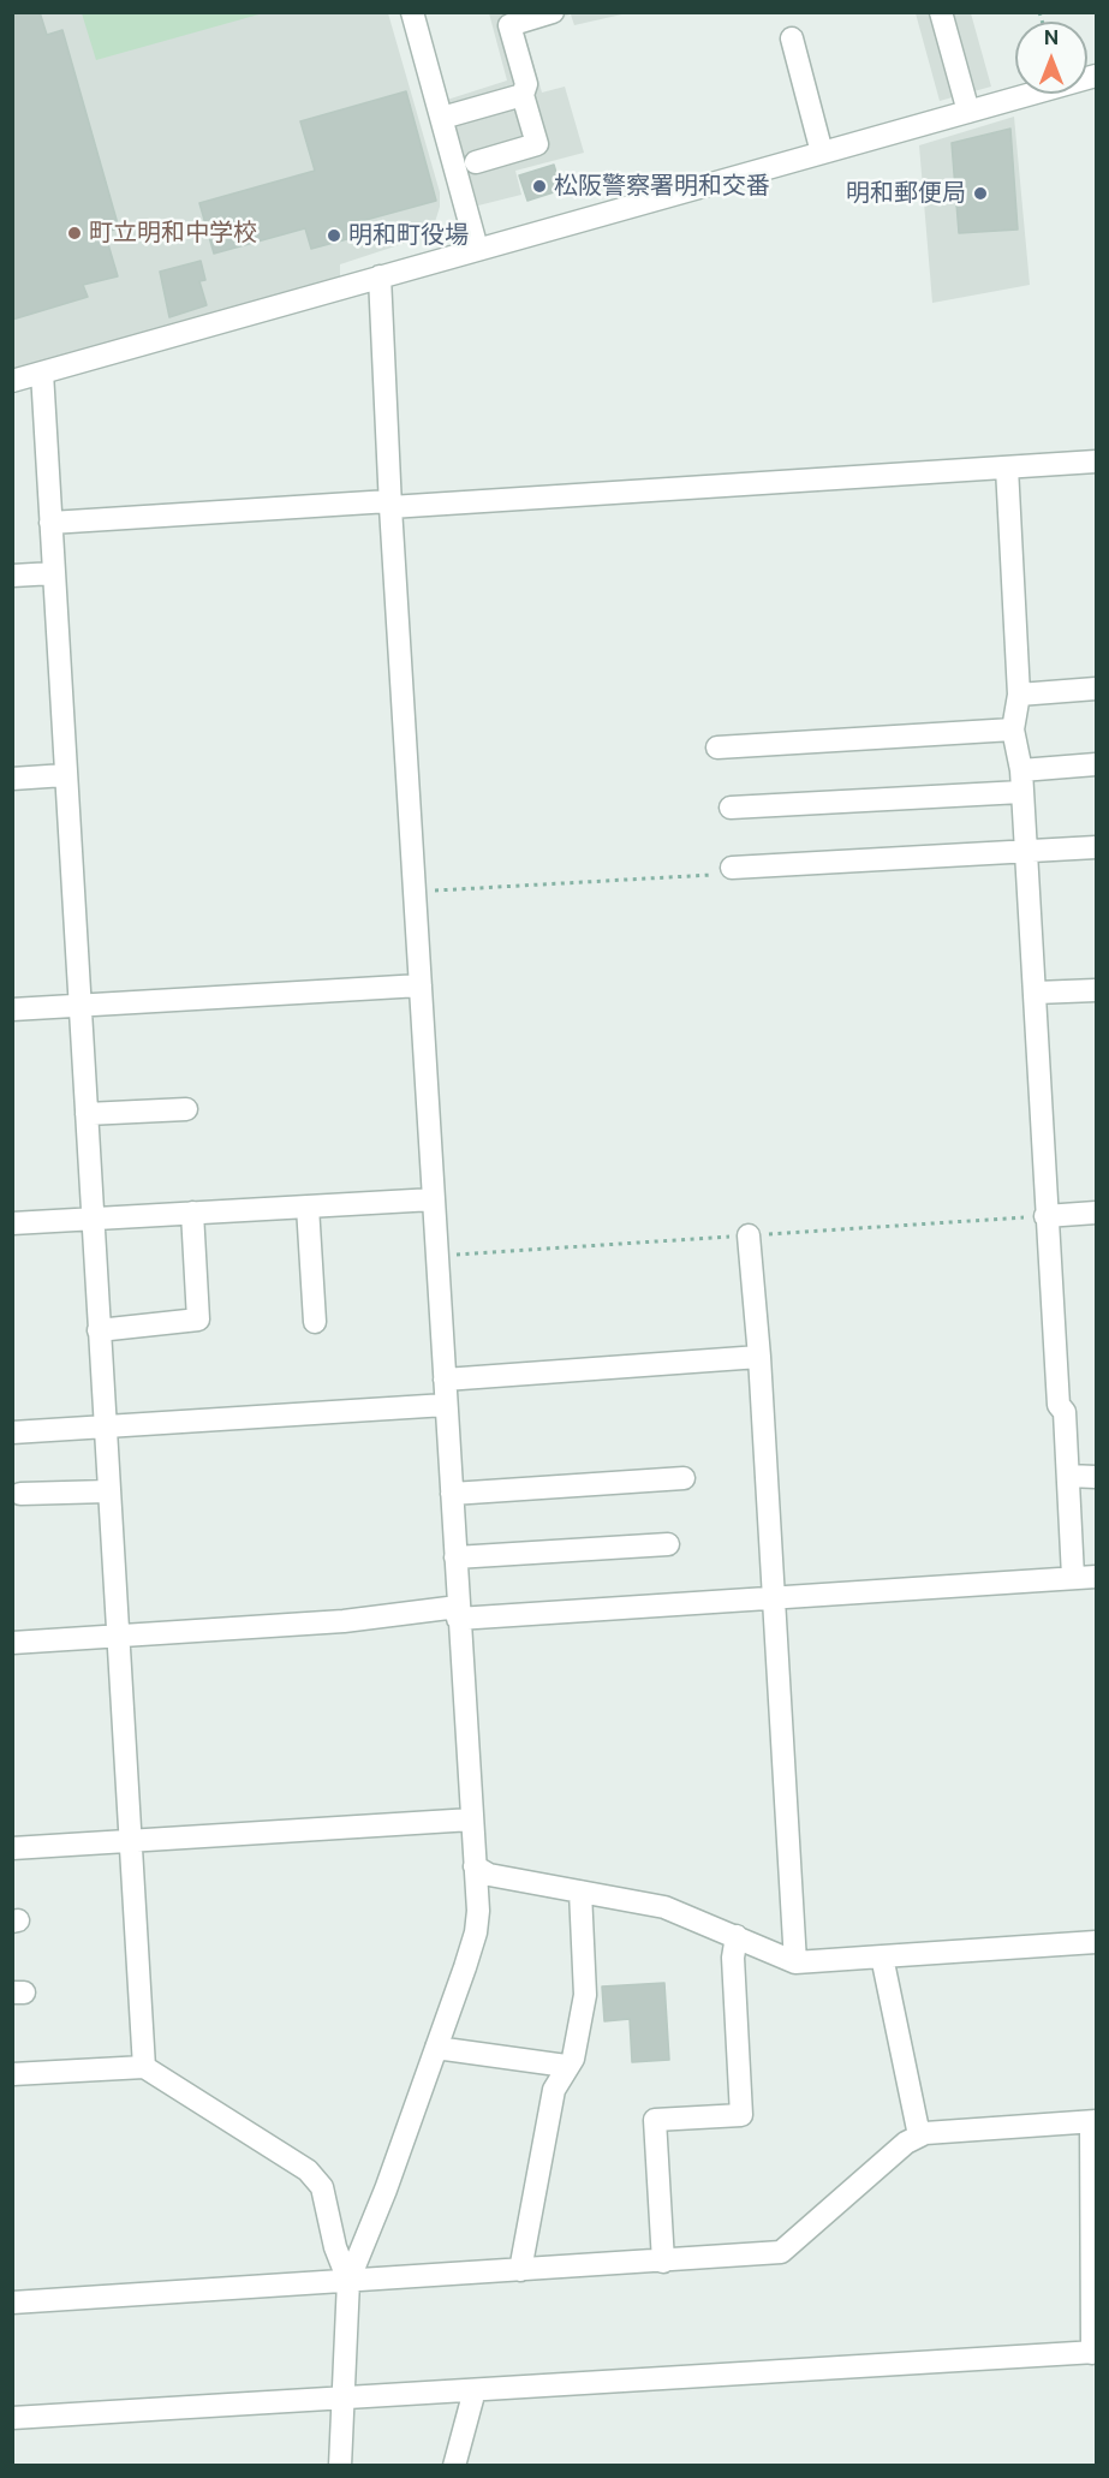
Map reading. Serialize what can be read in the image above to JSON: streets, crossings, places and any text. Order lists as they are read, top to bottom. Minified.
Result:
{"places":["松阪警察署明和交番","明和郵便局","町立明和中学校","明和町役場"],"north":"top"}
